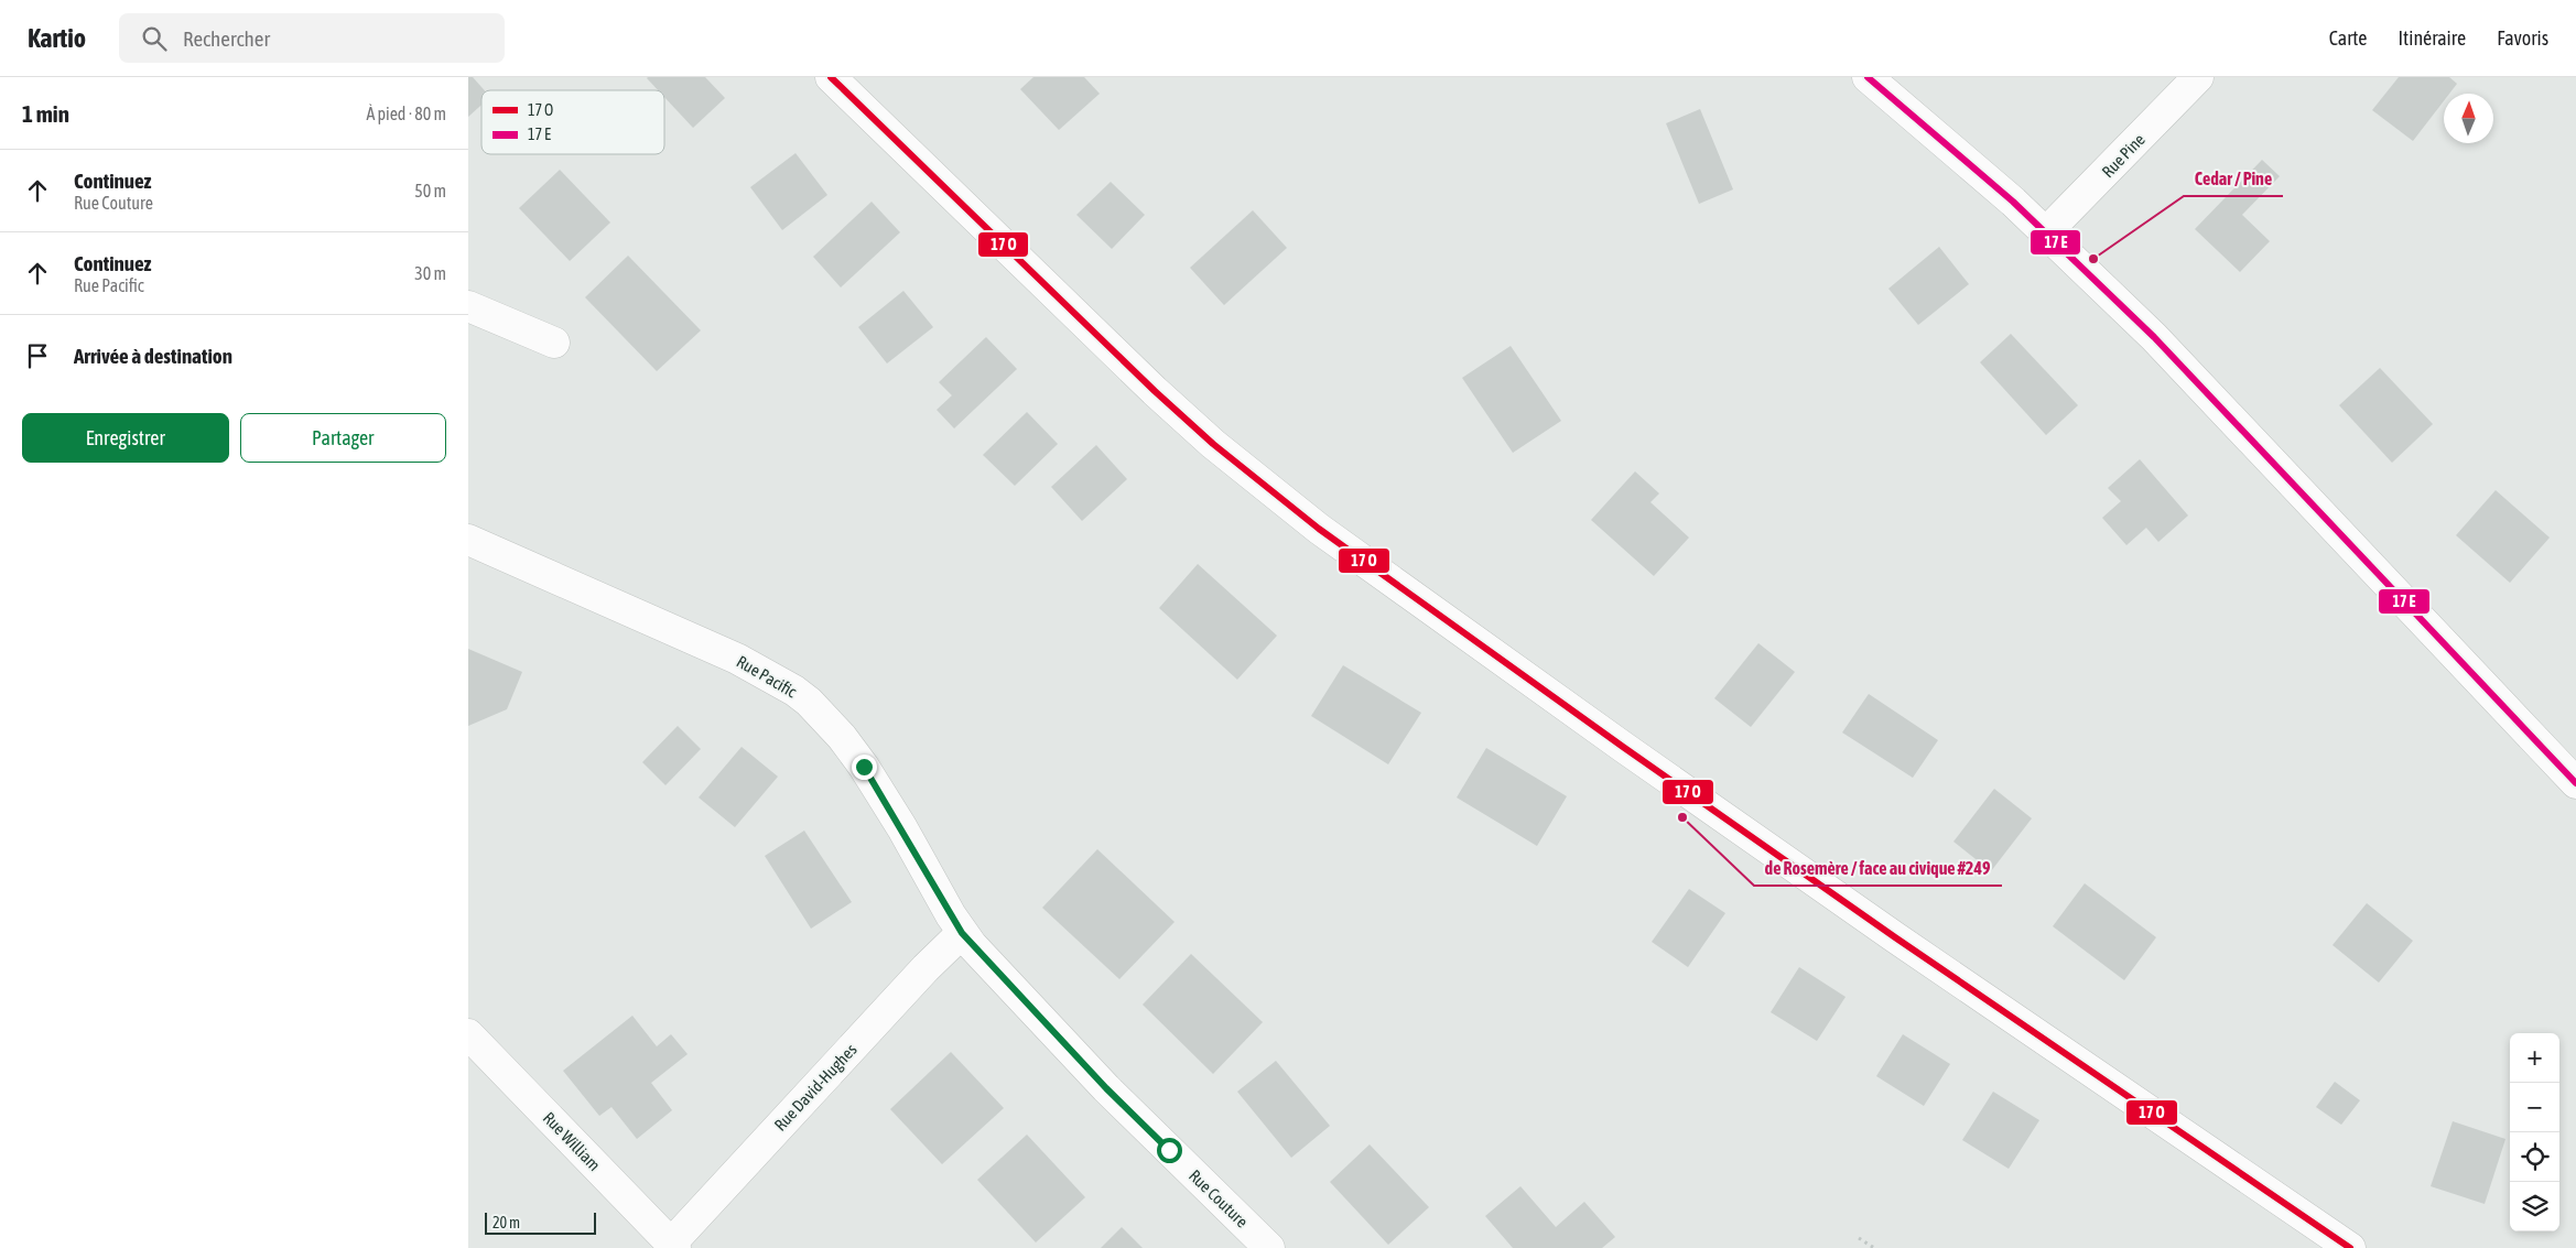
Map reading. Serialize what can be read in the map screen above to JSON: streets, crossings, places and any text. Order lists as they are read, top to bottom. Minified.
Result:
{"streets":{"street":["Rue Pine","Rue Pacific","Rue David-Hughes","Rue William","Rue Couture"]},"crossings":[["Rue Pacific","Rue David-Hughes"],["Rue Pacific","Rue Couture"],["Rue David-Hughes","Rue William"],["Rue David-Hughes","Rue Couture"]],"places":["Cedar / Pine","de Rosemère / face au civique #249"],"legend":["17 O","17 E"],"scale_bar":"20 m","north":"top","page":{"header":"Kartio","search":"Rechercher","nav":["Carte","Itinéraire","Favoris"],"heading":["1 min","À pied · 80 m"],"list":[["Continuez","Rue Couture","50 m"],["Continuez","Rue Pacific","30 m"],"Arrivée à destination"],"buttons":["Enregistrer","Partager"],"map_buttons":["+","−"],"scale":"20 m"}}
